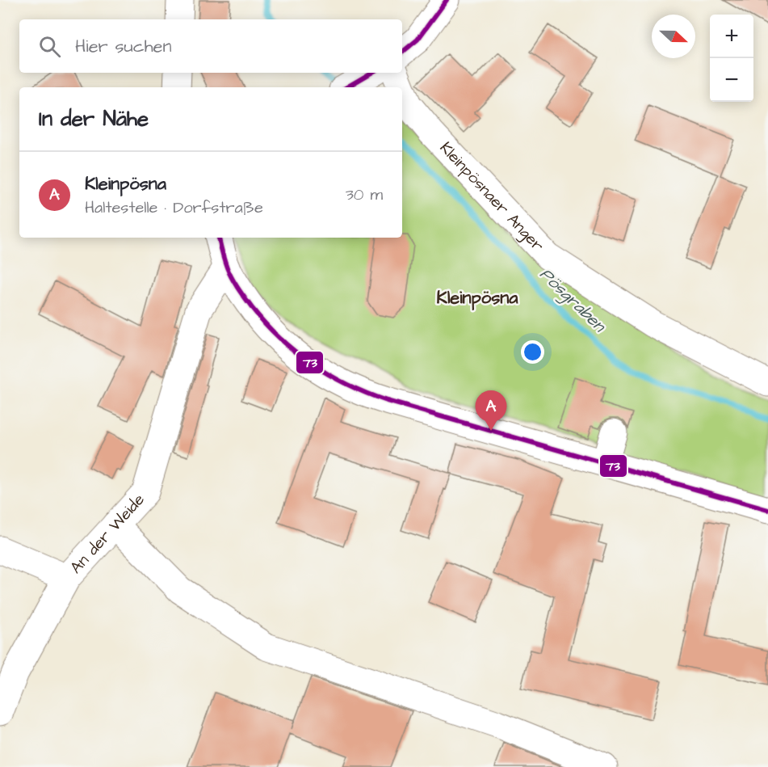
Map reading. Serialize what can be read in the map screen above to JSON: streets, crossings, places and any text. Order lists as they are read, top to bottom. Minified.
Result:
{"streets":{"street":["Kleinpösnaer Anger","An der Weide"]},"districts":["Kleinpösna"],"water":["Pösgraben"],"lines":["transit line 73"],"north":"right","page":{"map_buttons":["+","−"],"search":"Hier suchen","heading":"In der Nähe","list":[{"mark":"A","name":"Kleinpösna","note":"Haltestelle · Dorfstraße","value":"30 m"}],"pins":"A"}}
